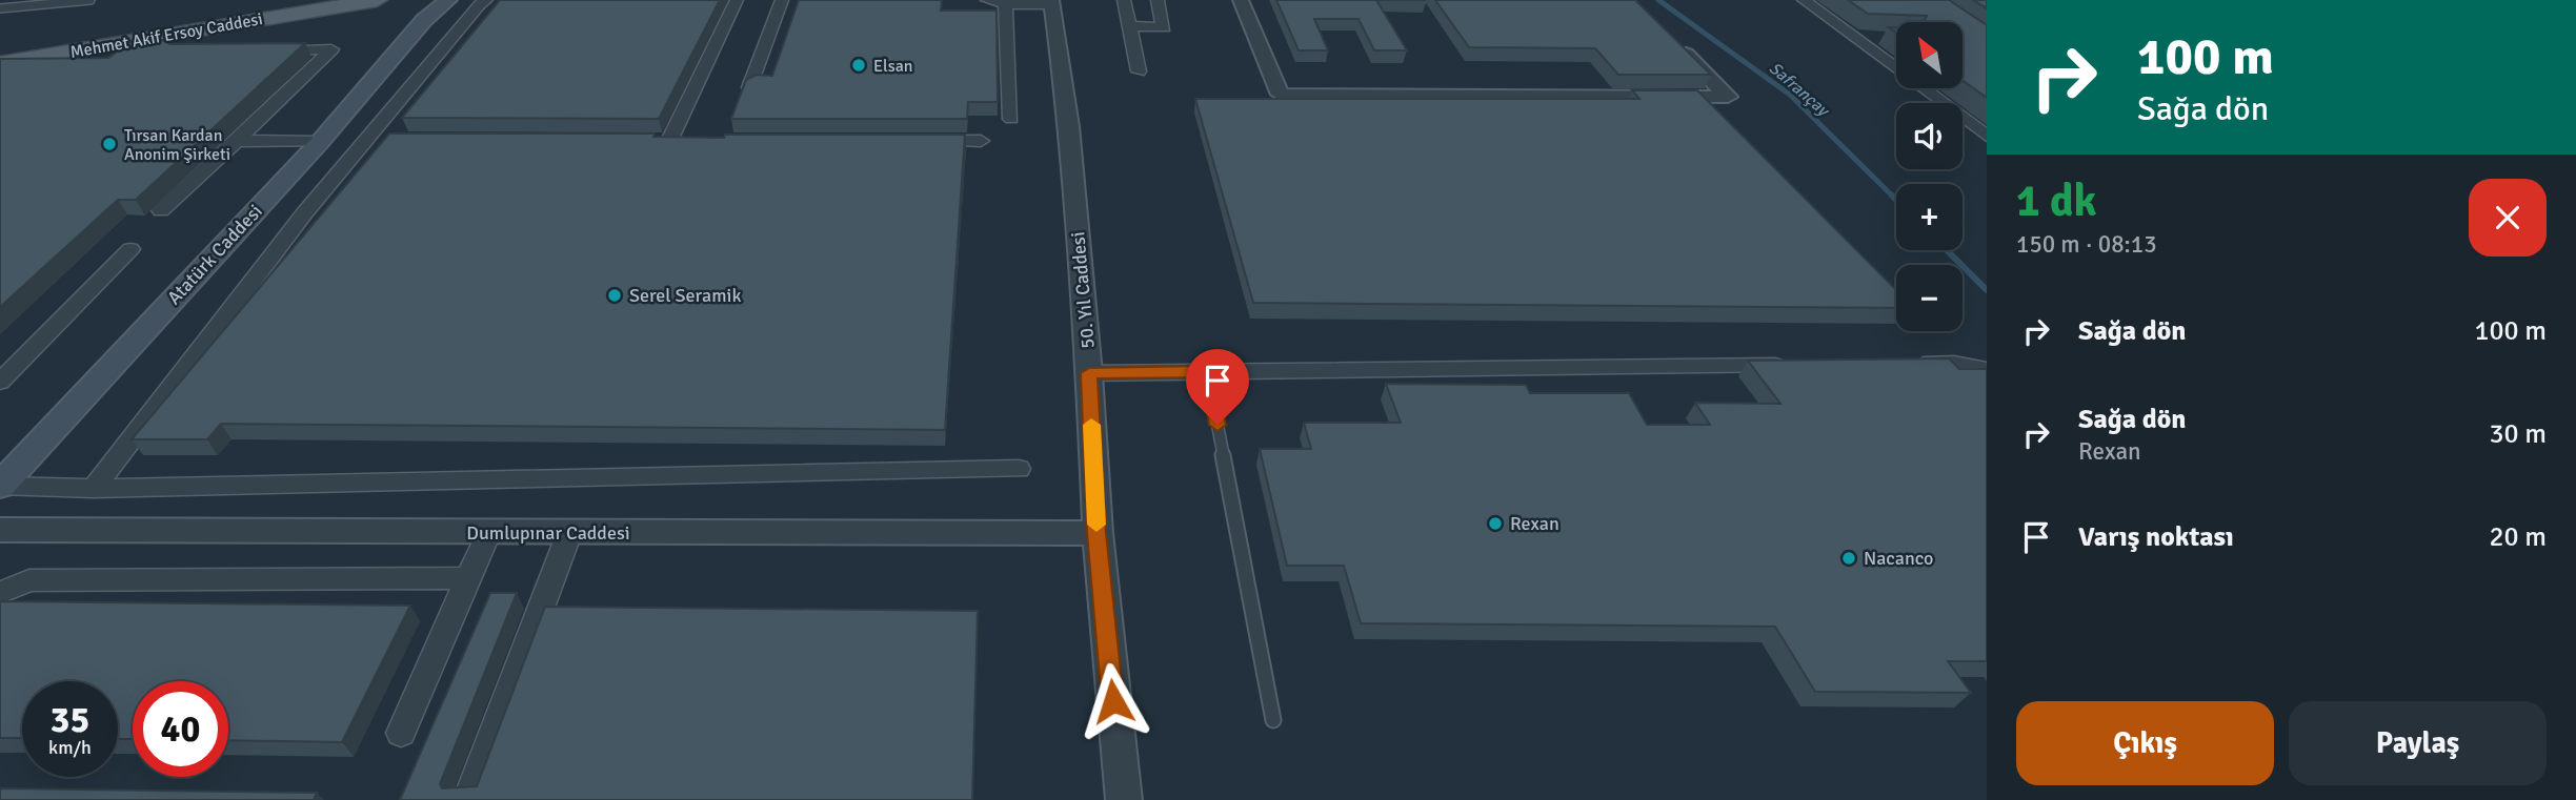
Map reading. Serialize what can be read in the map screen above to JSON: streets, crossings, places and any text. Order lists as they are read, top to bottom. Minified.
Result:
{"streets":{"main road":["Mehmet Akif Ersoy Caddesi","Atatürk Caddesi"],"street":["50. Yıl Caddesi","Dumlupınar Caddesi"]},"crossings":[["50. Yıl Caddesi","Dumlupınar Caddesi"]],"water":["Safrançay"],"places":["Elsan","Tırsan Kardan Anonim Şirketi","Serel Seramik","Rexan","Nacanco"],"north":"top left","page":{"turn":["100 m","Sağa dön"],"map_buttons":["+","−"],"heading":["1 dk","150 m · 08:13"],"list":[{"name":"Sağa dön","value":"100 m"},{"name":"Sağa dön","note":"Rexan","value":"30 m"},{"name":"Varış noktası","value":"20 m"}],"speed":"35 km/h","limit":"40","buttons":["Çıkış","Paylaş"]}}
